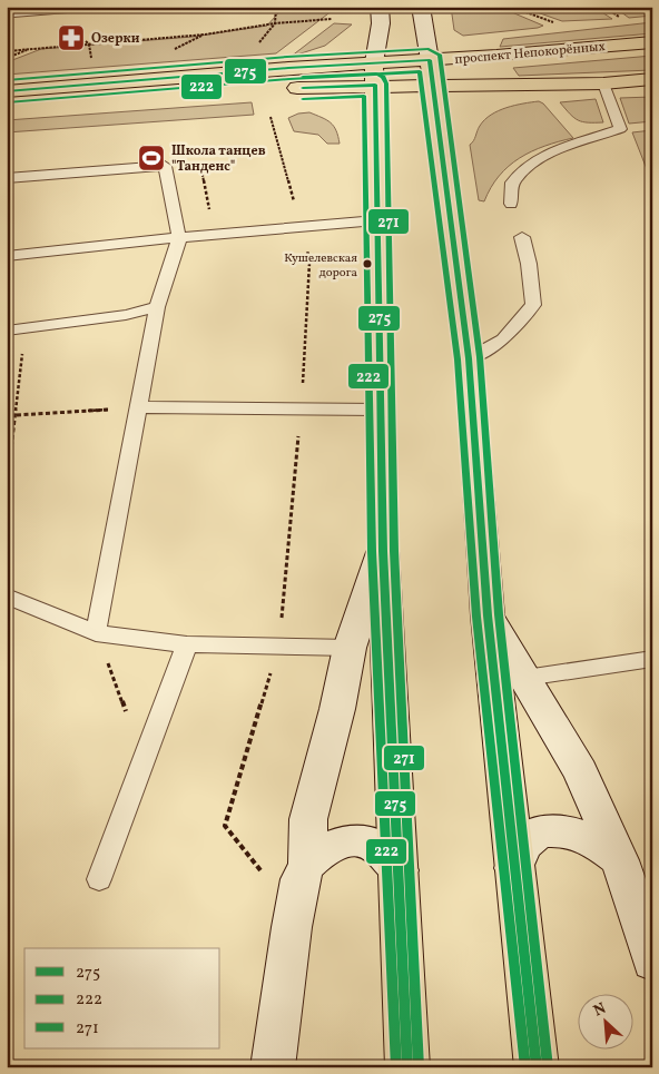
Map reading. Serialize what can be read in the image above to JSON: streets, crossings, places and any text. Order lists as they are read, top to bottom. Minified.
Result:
{"streets":{"main road":["проспект Непокорённых"]},"places":{"pharmacy":["Озерки"],"sports":["Школа танцев \"Танденс\""],"other":["Кушелевская дорога"]},"lines":["transit line 271","transit line 275","transit line 222"],"legend":["275","222","271"],"north":"top left"}
